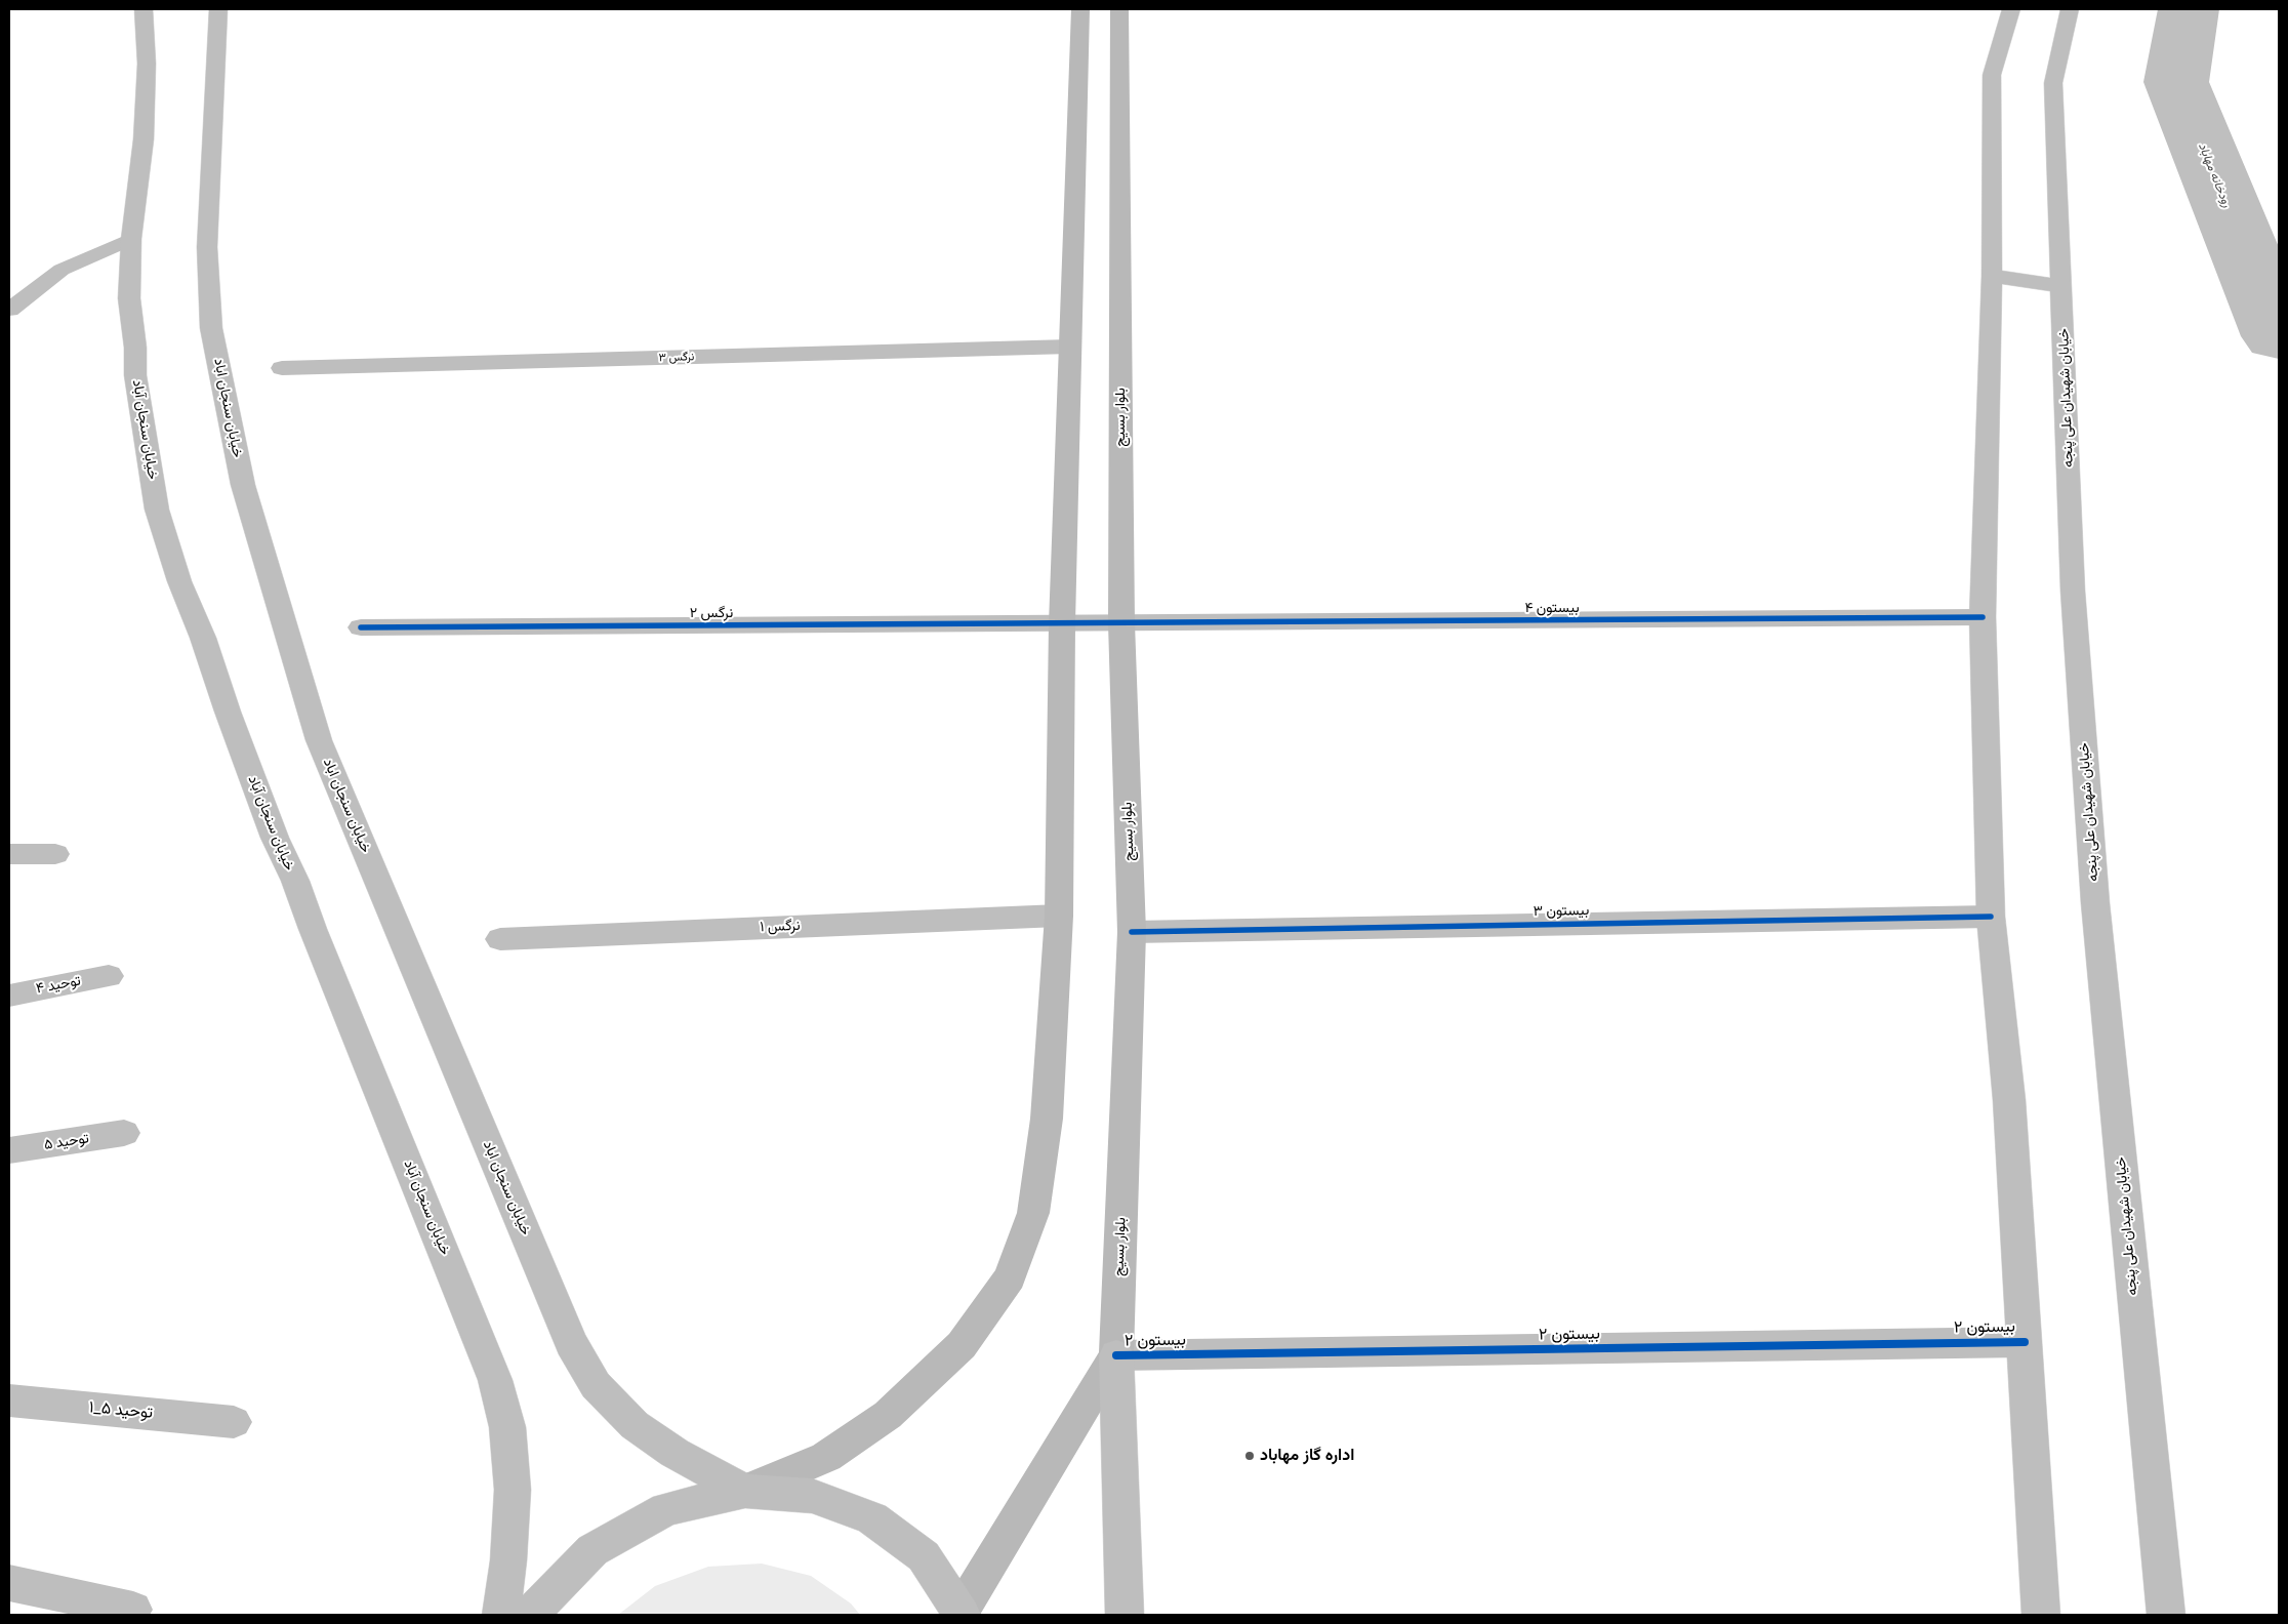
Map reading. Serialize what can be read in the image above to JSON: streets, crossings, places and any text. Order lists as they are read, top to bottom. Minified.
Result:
{"streets":{"main road":["نرگس ۳","خیابان شهیدان علی پنجه","خیابان سنجان اباد","بلوار بسیج","خیابان سنجان آباد","بیستون ۴","نرگس ۲","بیستون ۳","نرگس ۱","توحید ۴","توحید ۵","بیستون ۲","توحید ۵_۱"]},"crossings":[["بلوار بسیج","بیستون ۴"],["بلوار بسیج","بیستون ۳"],["بلوار بسیج","بیستون ۲"],["بیستون ۴","نرگس ۲"]],"water":["رودخانه مهاباد"],"places":["اداره گاز مهاباد"]}
